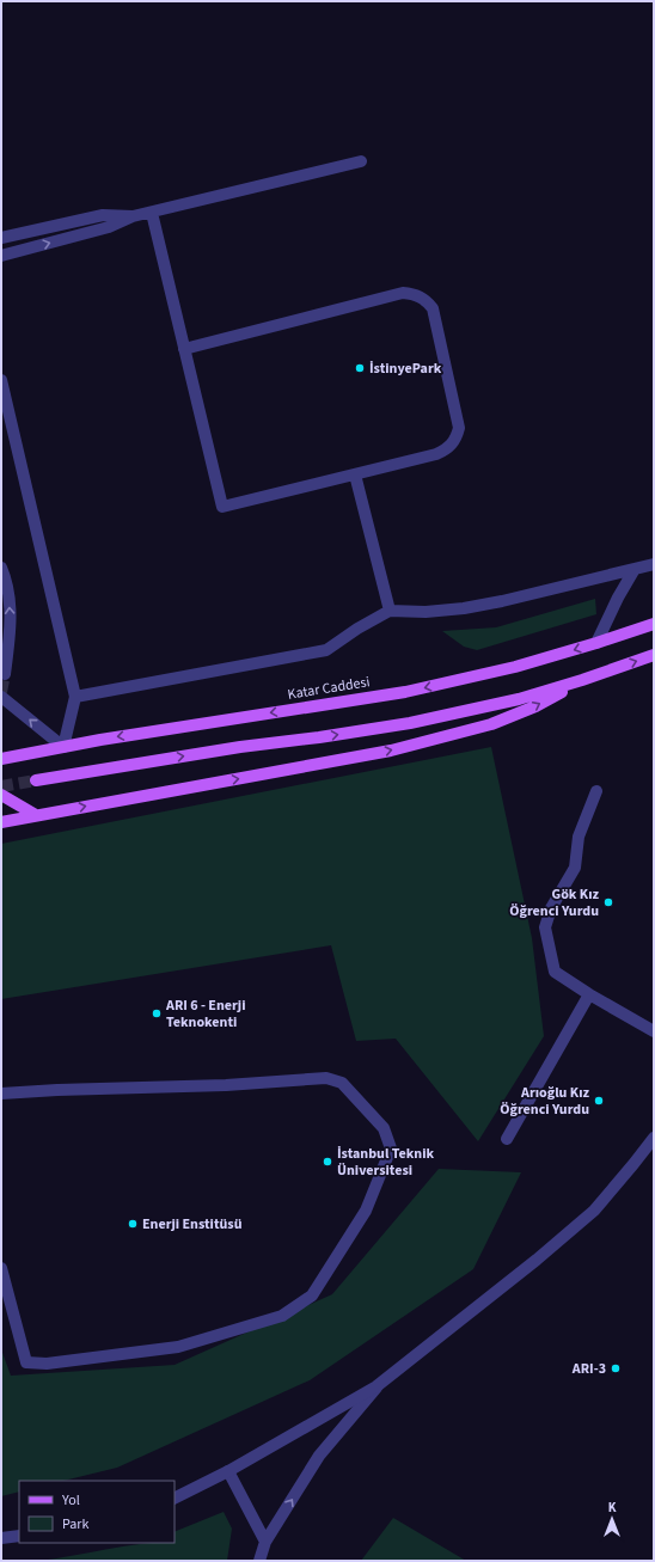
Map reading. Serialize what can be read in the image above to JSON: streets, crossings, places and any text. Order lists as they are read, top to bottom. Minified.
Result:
{"streets":{"main road":["Katar Caddesi"]},"places":["İstinyePark","Gök Kız Öğrenci Yurdu","ARI 6 - Enerji Teknokenti","Arıoğlu Kız Öğrenci Yurdu","İstanbul Teknik Üniversitesi","Enerji Enstitüsü","ARI-3"],"legend":["Yol","Park"],"north":"top"}
